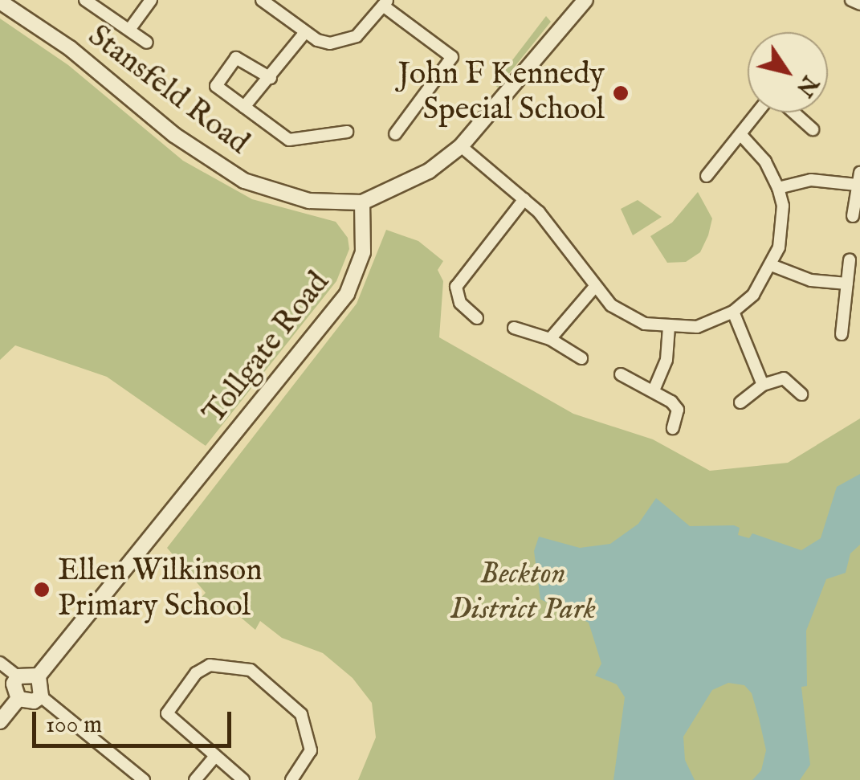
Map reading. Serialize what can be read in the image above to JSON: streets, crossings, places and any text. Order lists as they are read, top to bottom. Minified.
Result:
{"streets":{"street":["Stansfeld Road","Tollgate Road"]},"crossings":[["Stansfeld Road","Tollgate Road"]],"parks":["Beckton District Park"],"places":["John F Kennedy Special School","Ellen Wilkinson Primary School"],"scale_bar":"100 m","north":"bottom right"}
